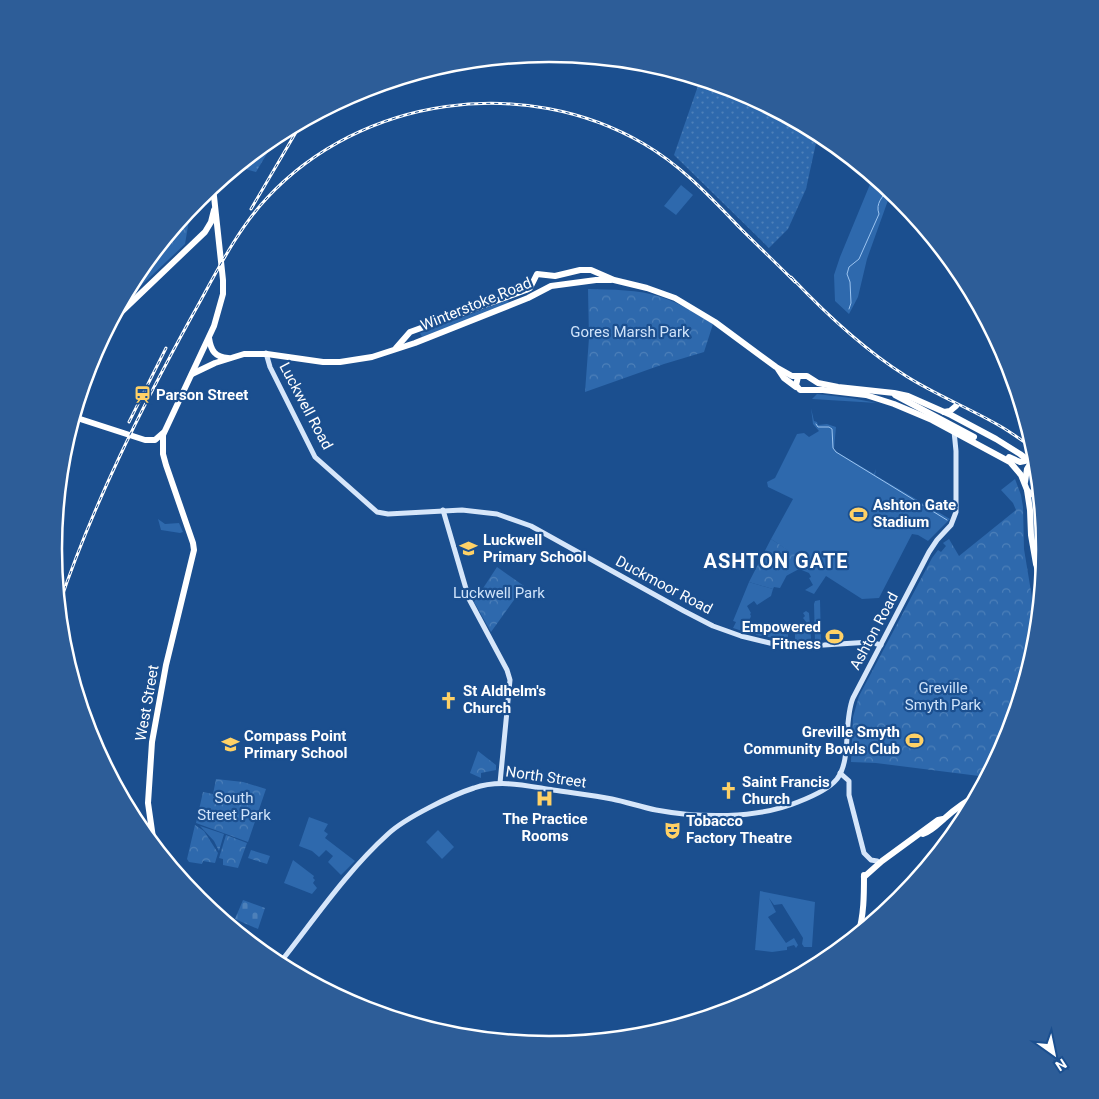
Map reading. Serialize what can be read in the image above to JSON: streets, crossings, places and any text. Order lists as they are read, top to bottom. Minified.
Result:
{"streets":{"highway":["Winterstoke Road","West Street"],"street":["Luckwell Road","Duckmoor Road","Ashton Road","North Street"]},"crossings":[["Winterstoke Road","Luckwell Road"],["Luckwell Road","Duckmoor Road"],["Duckmoor Road","Ashton Road"],["Ashton Road","North Street"]],"districts":["ASHTON GATE"],"parks":["Gores Marsh Park","Luckwell Park","Greville Smyth Park","South Street Park"],"places":{"station":["Parson Street"],"sports":["Ashton Gate Stadium","Empowered Fitness","Greville Smyth Community Bowls Club"],"school or university":["Luckwell Primary School","Compass Point Primary School"],"church":["St Aldhelm's Church","Saint Francis Church"],"hospital":["The Practice Rooms"],"theatre":["Tobacco Factory Theatre"]},"north":"bottom right"}
